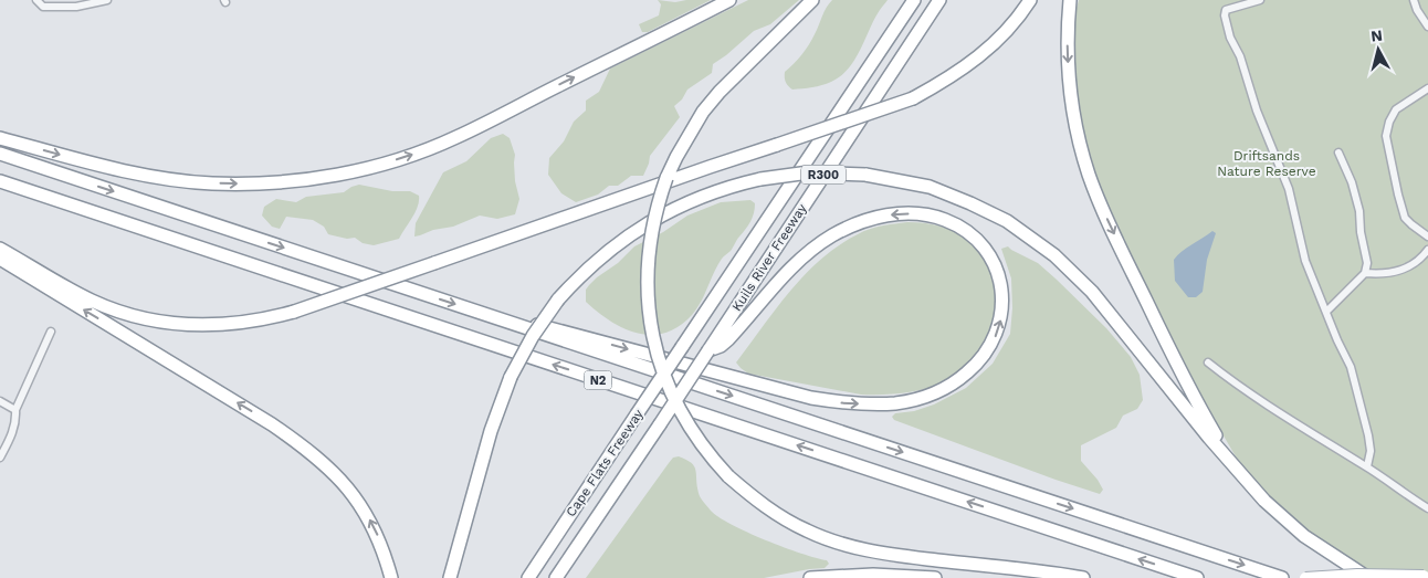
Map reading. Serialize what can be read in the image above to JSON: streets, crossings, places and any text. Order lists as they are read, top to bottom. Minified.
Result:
{"streets":{"highway":["R300","Kuils River Freeway","N2","Cape Flats Freeway"]},"crossings":[["Kuils River Freeway","Cape Flats Freeway"]],"parks":["Driftsands Nature Reserve"],"north":"top"}
